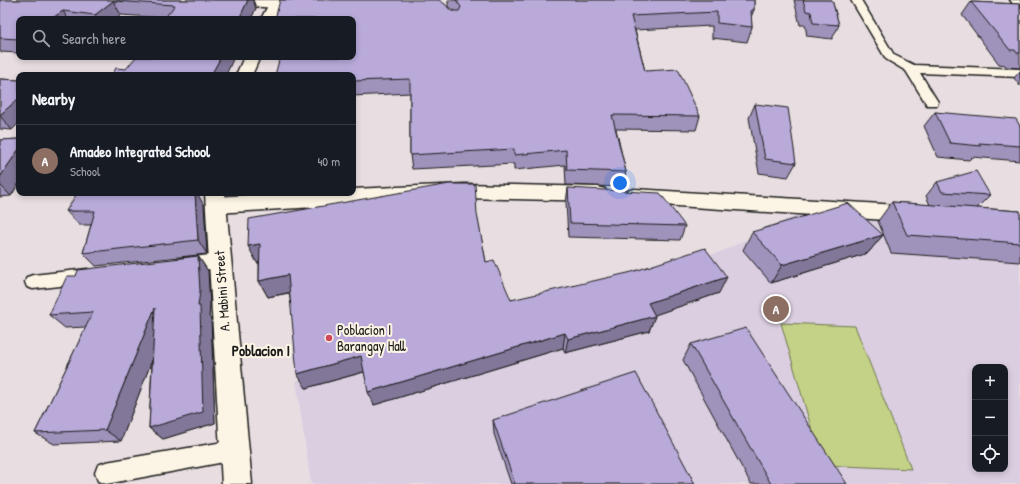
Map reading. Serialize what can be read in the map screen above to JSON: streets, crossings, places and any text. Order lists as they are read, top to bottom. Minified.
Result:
{"streets":{"street":["A. Mabini Street"]},"districts":["Poblacion I"],"places":["Poblacion I Barangay Hall"],"page":{"search":"Search here","heading":"Nearby","list":[{"mark":"A","name":"Amadeo Integrated School","note":"School","value":"40 m"}],"pins":"A","map_buttons":["+","−"]}}
